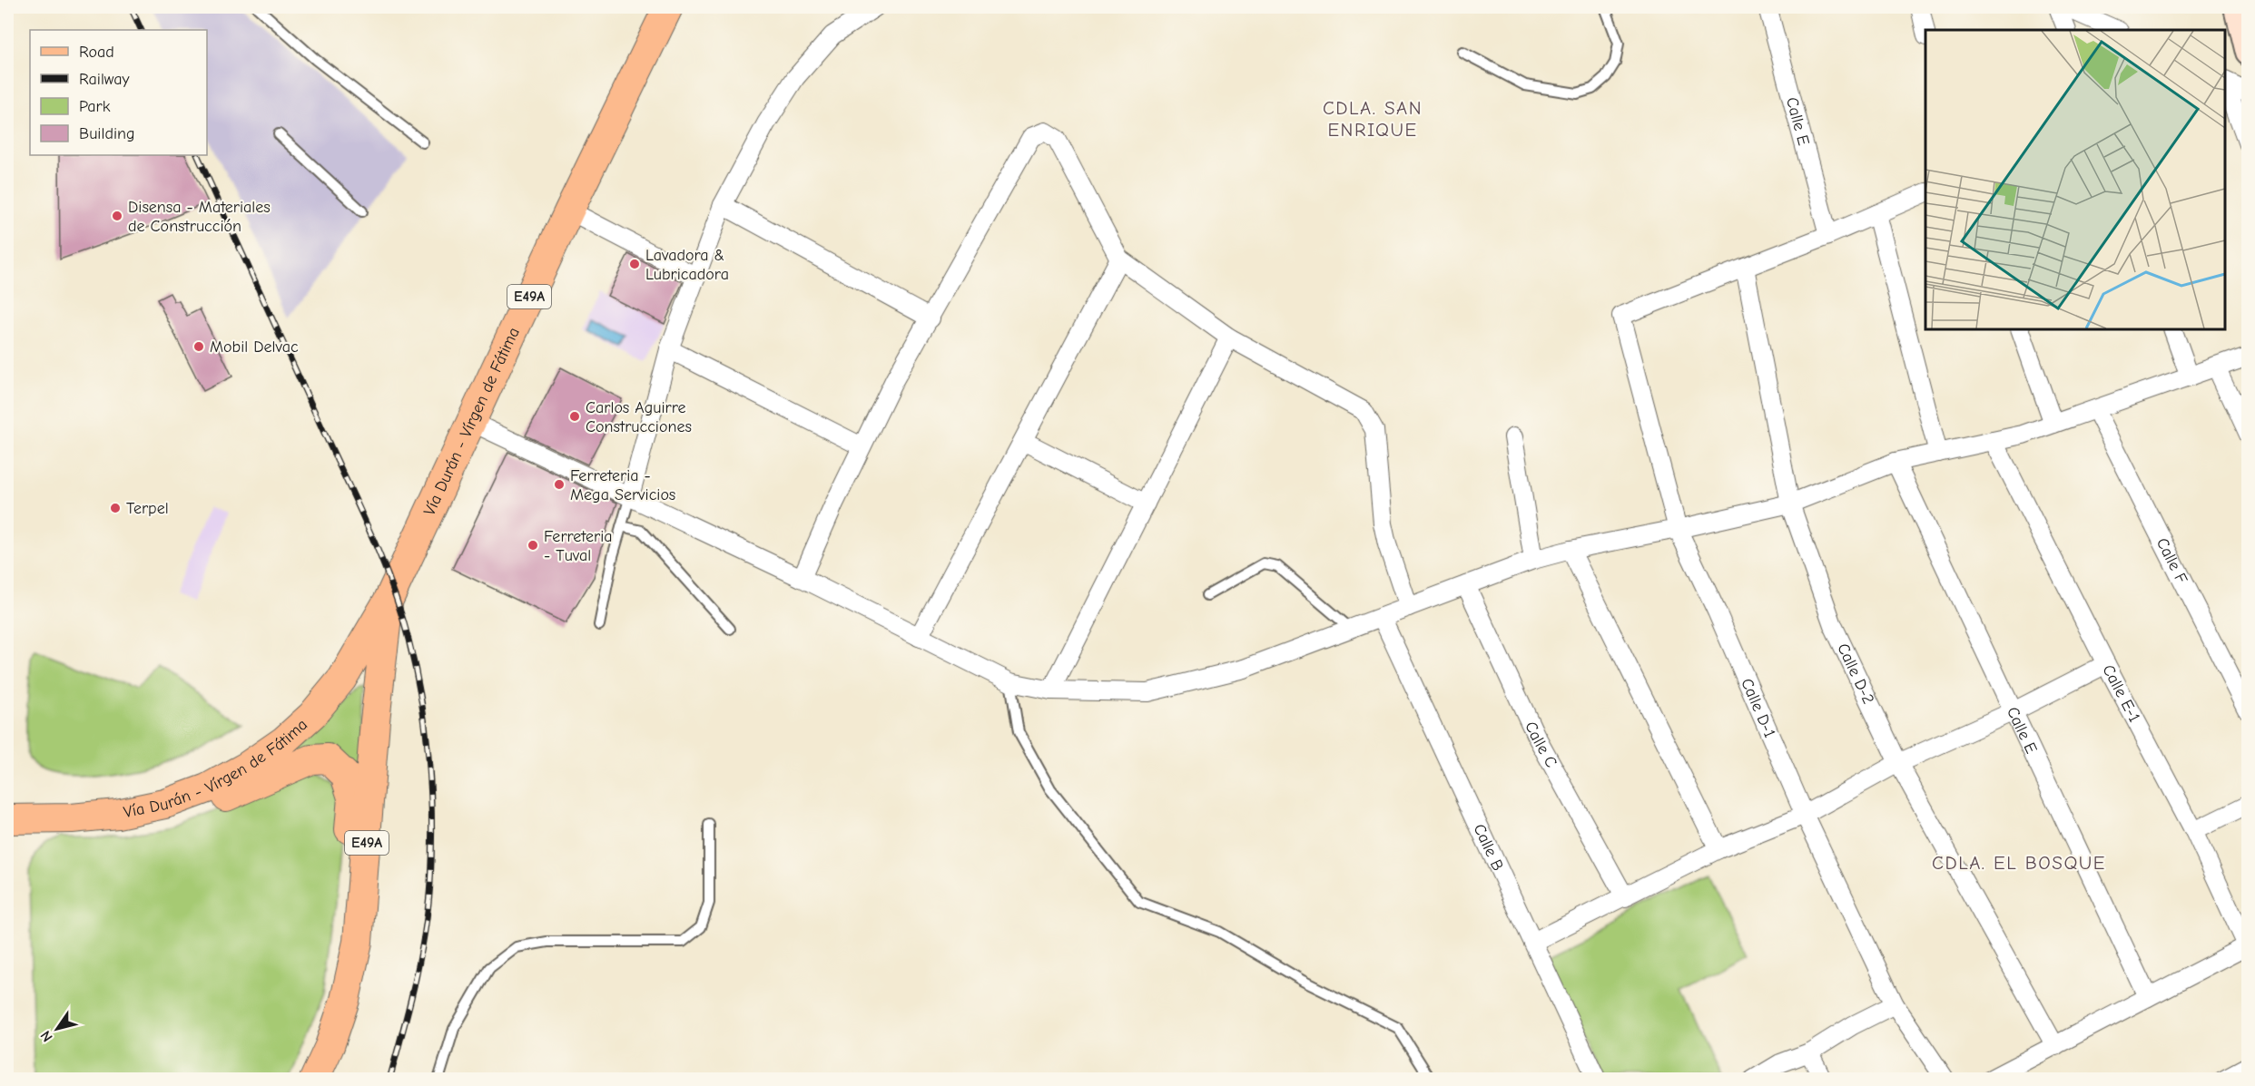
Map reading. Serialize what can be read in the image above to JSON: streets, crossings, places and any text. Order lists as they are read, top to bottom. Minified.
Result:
{"streets":{"main road":["E49A","Vía Durán - Vírgen de Fátima"],"street":["Calle E","Calle F","Calle D-2","Calle E-1","Calle D-1","Calle C","Calle B"]},"crossings":[["Calle D-2","Calle D-1"]],"districts":["CDLA. SAN ENRIQUE","CDLA. EL BOSQUE"],"places":["Disensa - Materiales de Construcción","Lavadora & Lubricadora","Mobil Delvac","Carlos Aguirre Construcciones","Ferreteria - Mega Servicios","Terpel","Ferreteria - Tuval"],"legend":["Road","Railway","Park","Building"],"north":"bottom left"}
